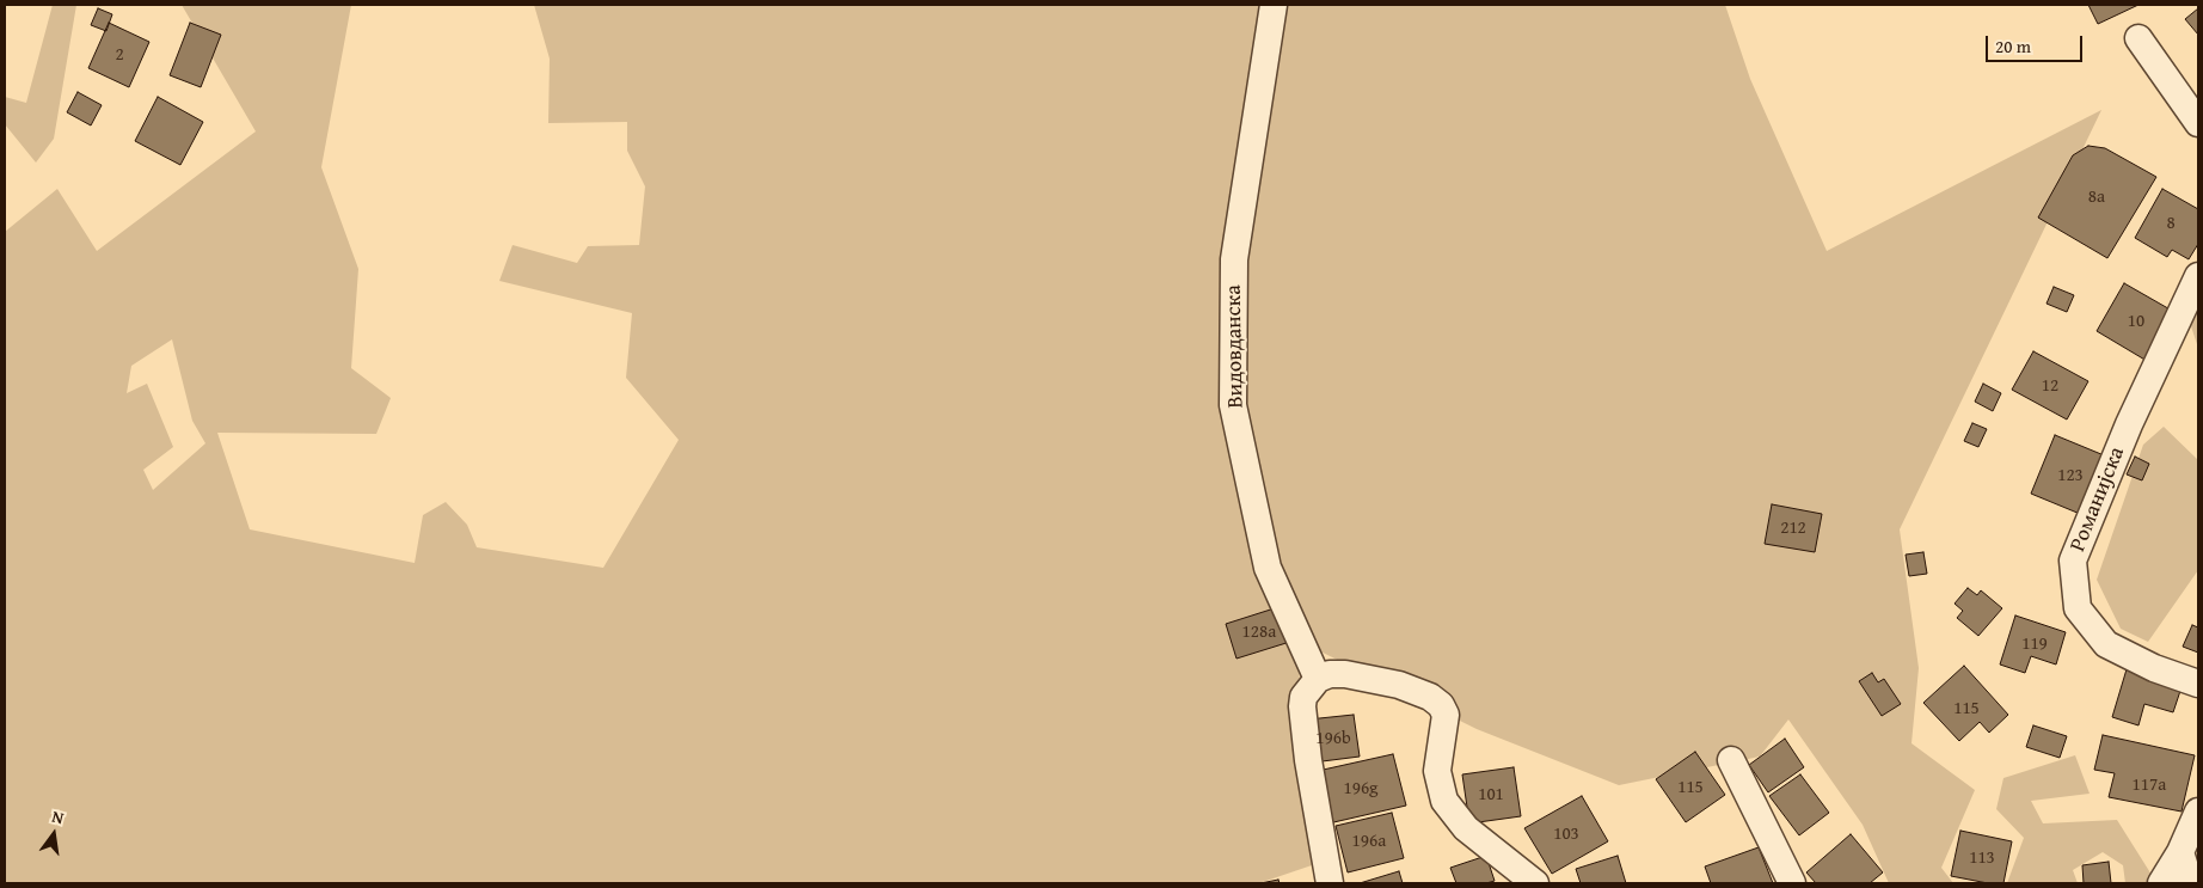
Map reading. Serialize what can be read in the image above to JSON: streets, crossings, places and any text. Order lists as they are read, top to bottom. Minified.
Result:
{"streets":{"street":["Видовданска","Романијска"]},"house_numbers":["2","8a","8","10","12","123","212","128a","119","115","196b","117a","115","196g","101","103","196a","113"],"scale_bar":"20 m","north":"top"}
